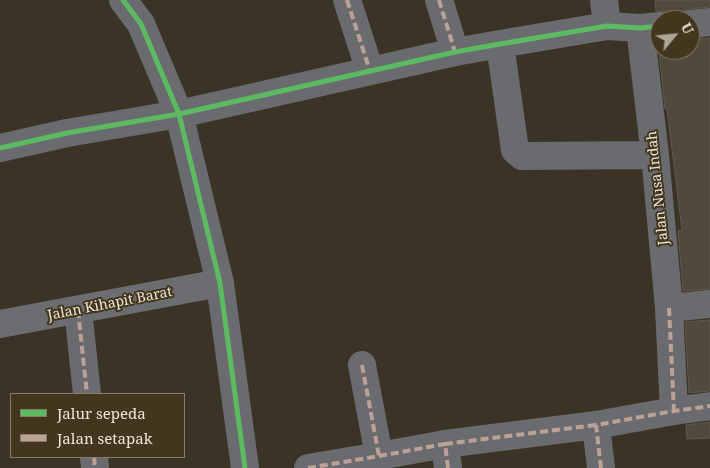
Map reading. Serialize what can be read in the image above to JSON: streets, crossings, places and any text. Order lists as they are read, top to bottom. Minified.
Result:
{"streets":{"street":["Jalan Nusa Indah","Jalan Kihapit Barat"]},"legend":["Jalur sepeda","Jalan setapak"],"north":"top right"}
